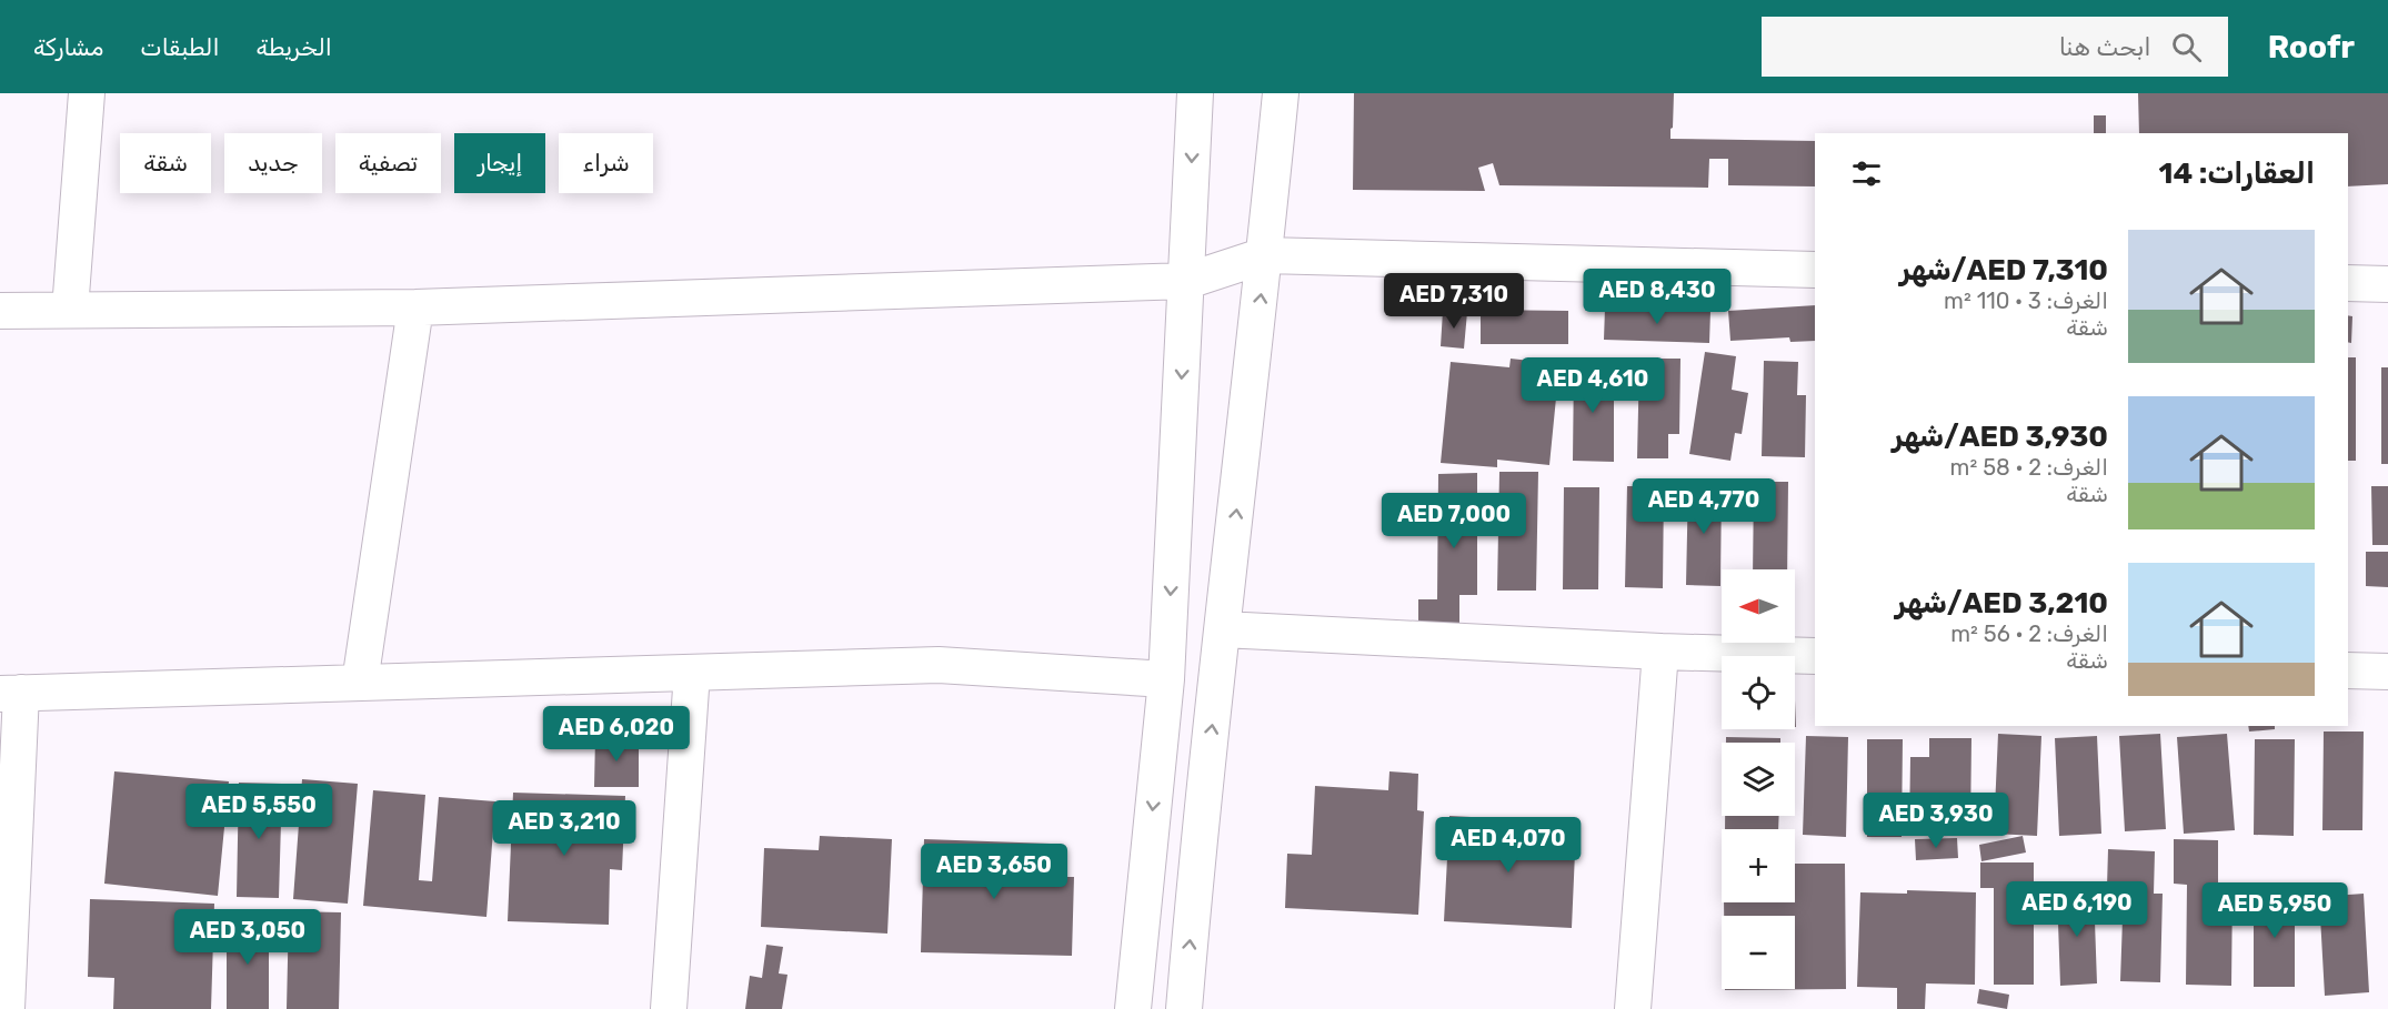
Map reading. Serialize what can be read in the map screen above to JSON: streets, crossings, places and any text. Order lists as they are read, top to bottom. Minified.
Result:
{"north":"left","page":{"header":"Roofr","search":"ابحث هنا","nav":["الخريطة","الطبقات","مشاركة"],"chip":["شراء","إيجار","تصفية","جديد","شقة"],"heading":"العقارات: 14","list":[{"name":"AED 7,310/شهر","note":"الغرف: 3 · 110 m² · شقة"},{"name":"AED 3,930/شهر","note":"الغرف: 2 · 58 m² · شقة"},{"name":"AED 3,210/شهر","note":"الغرف: 2 · 56 m² · شقة"}],"price":["AED 8,430","AED 7,310","AED 4,610","AED 4,770","AED 7,000","AED 6,020","AED 5,550","AED 3,930","AED 3,210","AED 4,070","AED 3,650","AED 6,190","AED 5,950","AED 3,050"],"map_buttons":["+","−"]}}
